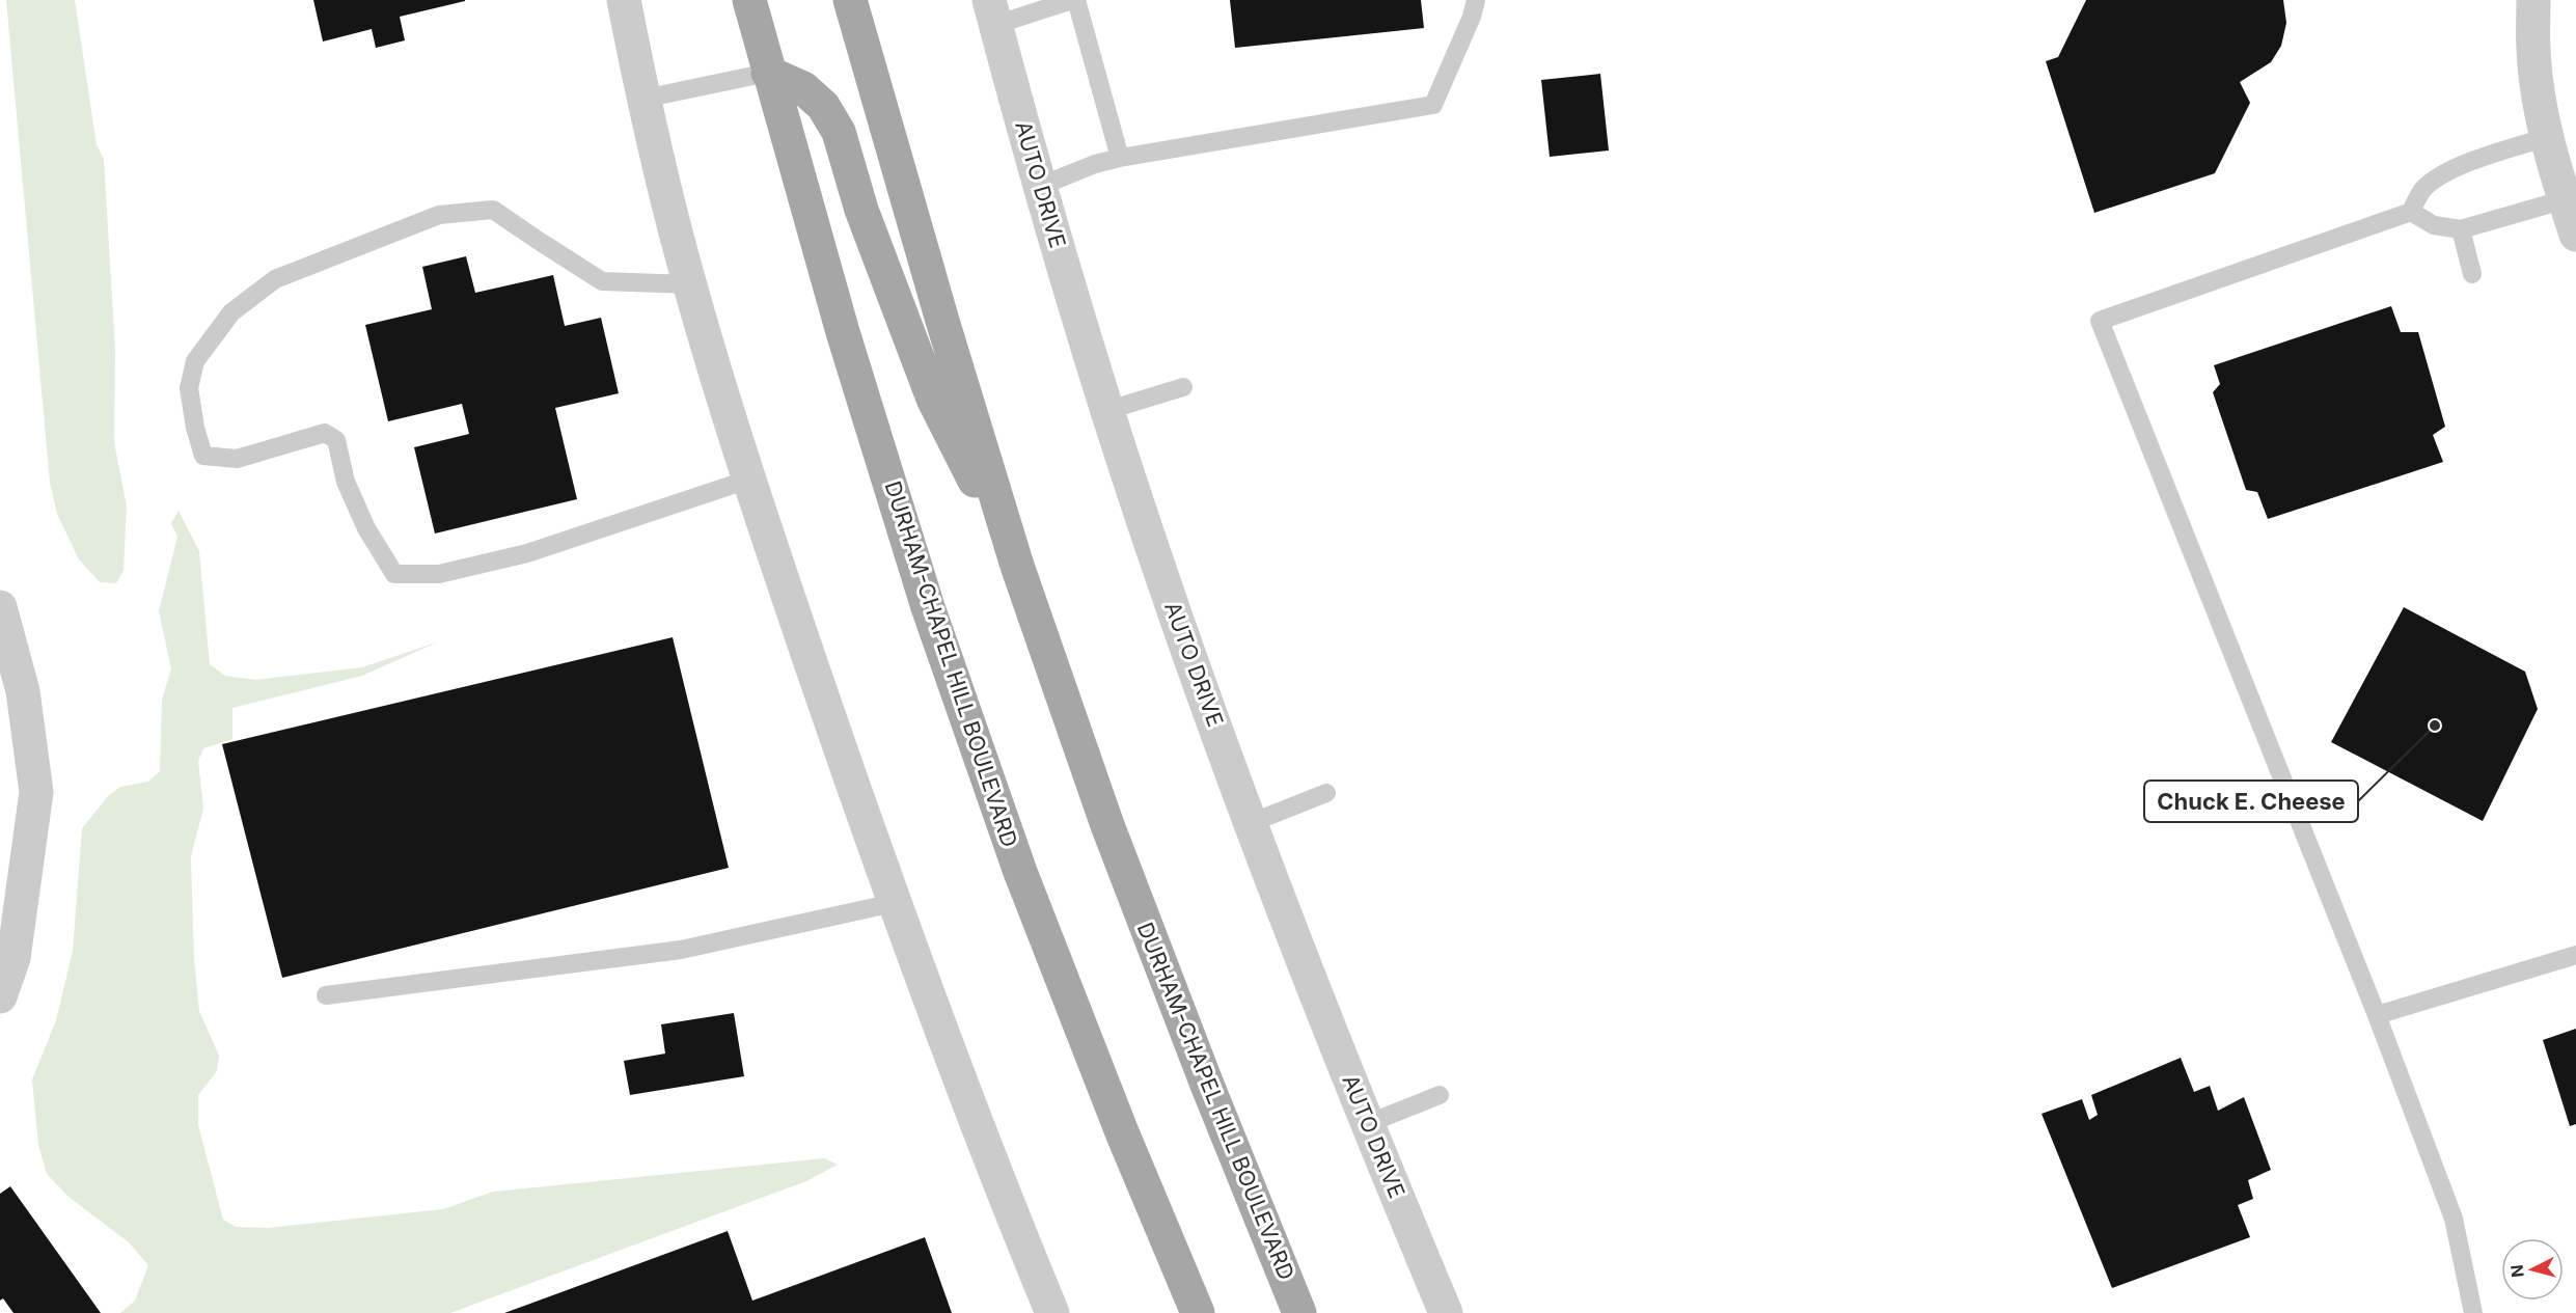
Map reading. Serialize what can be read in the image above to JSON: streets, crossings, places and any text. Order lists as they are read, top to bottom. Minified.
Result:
{"streets":{"main road":["DURHAM-CHAPEL HILL BOULEVARD"],"street":["AUTO DRIVE"]},"places":["Chuck E. Cheese"],"north":"left"}
